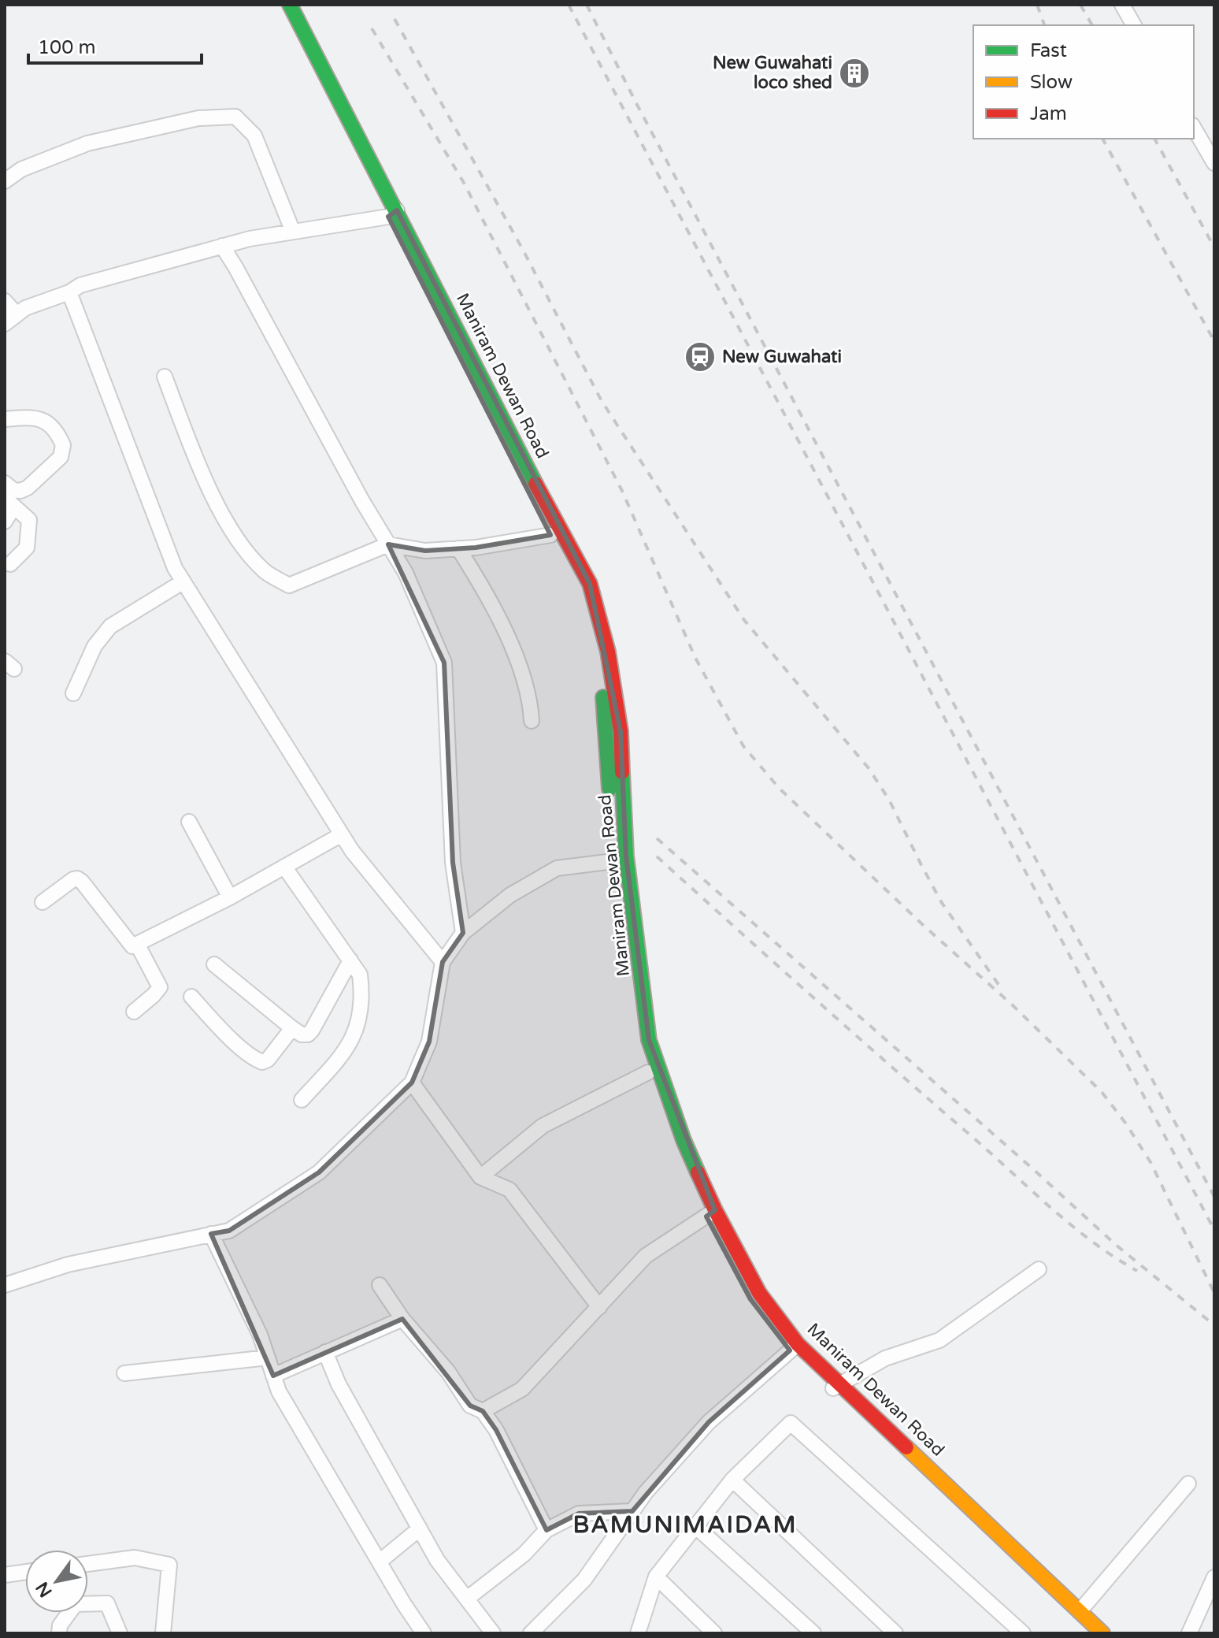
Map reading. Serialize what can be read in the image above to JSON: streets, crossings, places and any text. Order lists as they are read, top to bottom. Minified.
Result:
{"streets":{"main road":["Maniram Dewan Road"]},"districts":["BAMUNIMAIDAM"],"places":{"building":["New Guwahati loco shed"],"station":["New Guwahati"]},"legend":["Fast","Slow","Jam"],"scale_bar":"100 m","north":"bottom left"}
